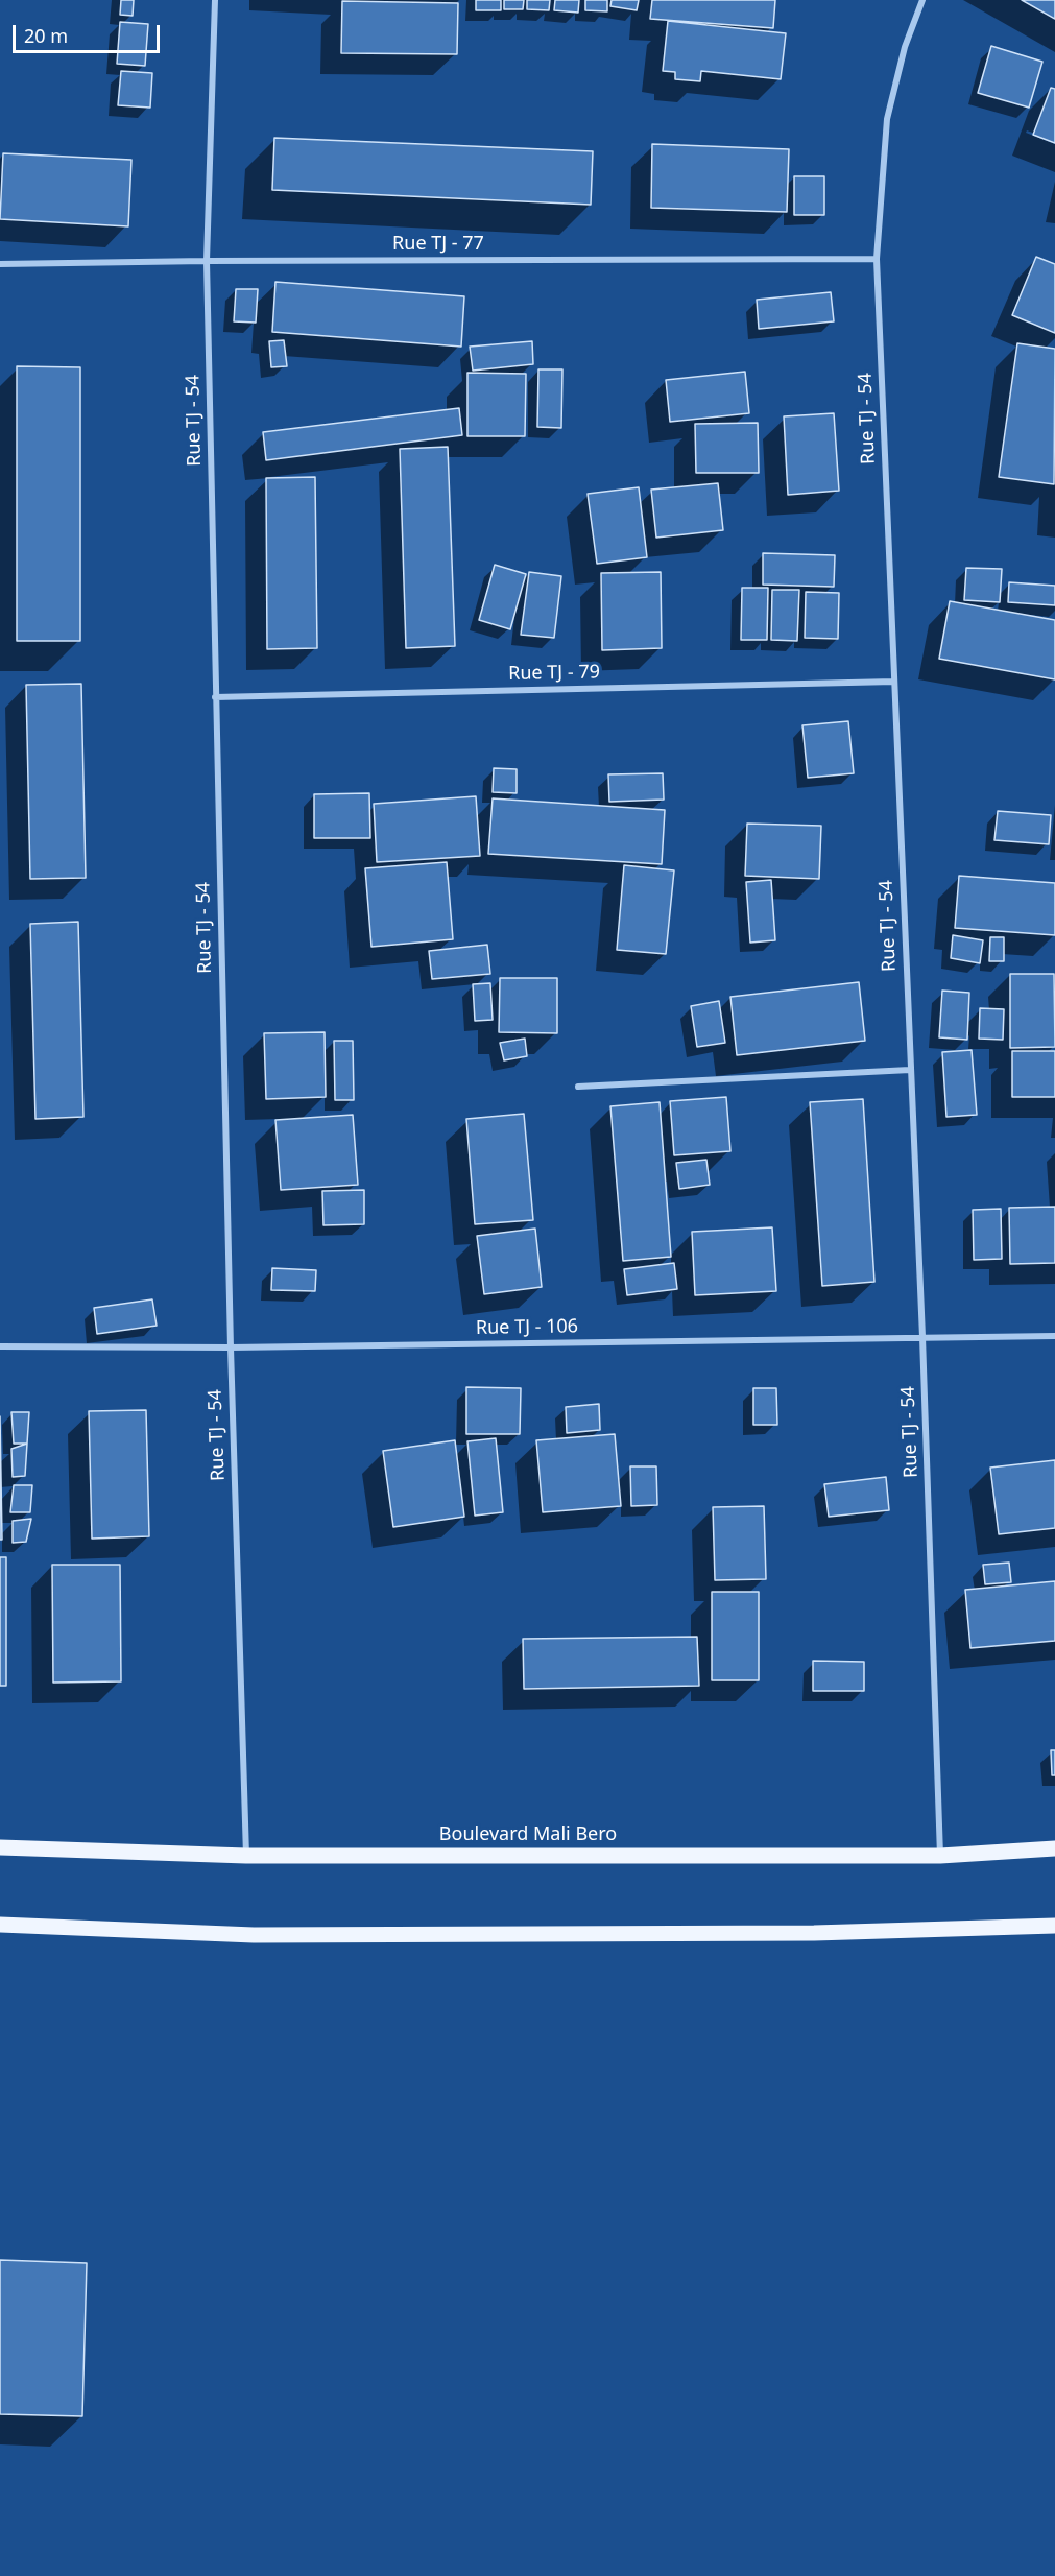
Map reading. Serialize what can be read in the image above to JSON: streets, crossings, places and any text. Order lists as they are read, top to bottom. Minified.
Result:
{"streets":{"main road":["Boulevard Mali Bero"],"street":["Rue TJ - 77","Rue TJ - 54","Rue TJ - 79","Rue TJ - 106"]},"crossings":[["Rue TJ - 77","Rue TJ - 54"],["Rue TJ - 54","Rue TJ - 79"],["Rue TJ - 54","Rue TJ - 106"],["Rue TJ - 54","Boulevard Mali Bero"]],"scale_bar":"20 m"}
